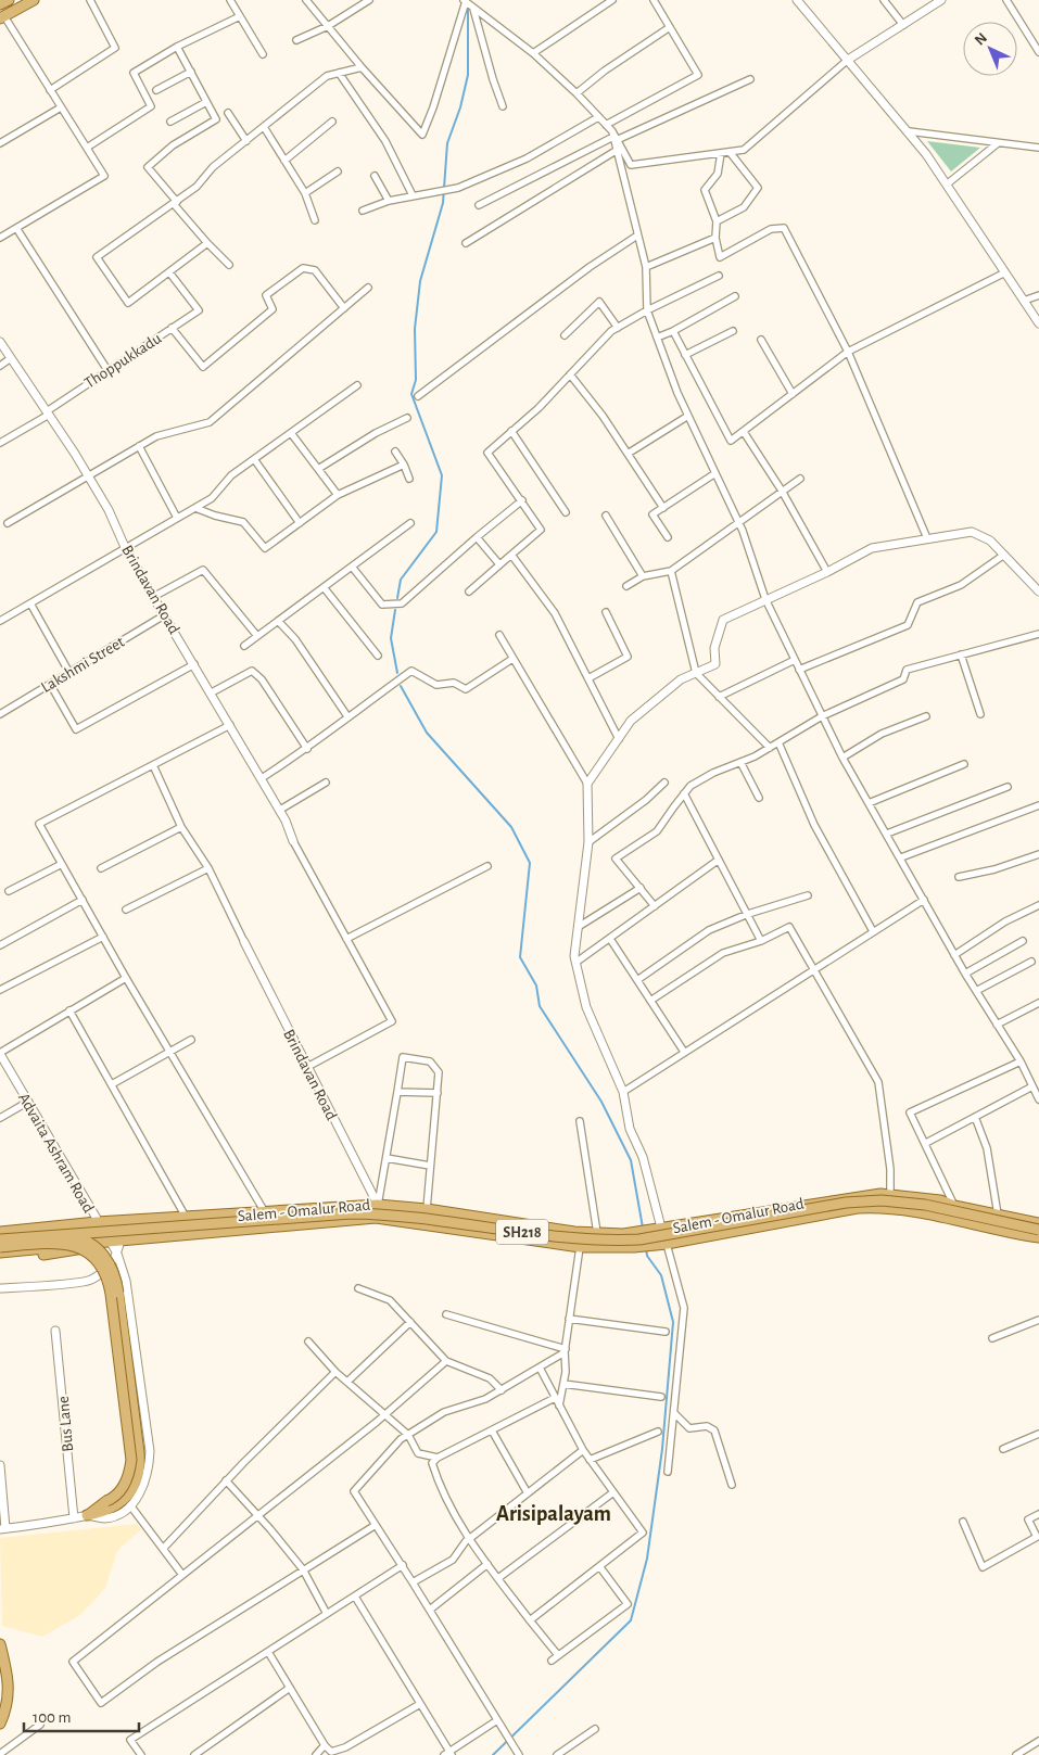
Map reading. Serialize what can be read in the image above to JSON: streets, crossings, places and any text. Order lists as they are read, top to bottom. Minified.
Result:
{"streets":{"main road":["Salem - Omalur Road","SH218"],"street":["Thoppukkadu","Brindavan Road","Lakshmi Street","Advaita Ashram Road","Bus Lane"]},"crossings":[["Thoppukkadu","Brindavan Road"],["Brindavan Road","Lakshmi Street"],["Advaita Ashram Road","Salem - Omalur Road"],["Advaita Ashram Road","SH218"],["Salem - Omalur Road","SH218"]],"districts":["Arisipalayam"],"scale_bar":"100 m","north":"top left"}
